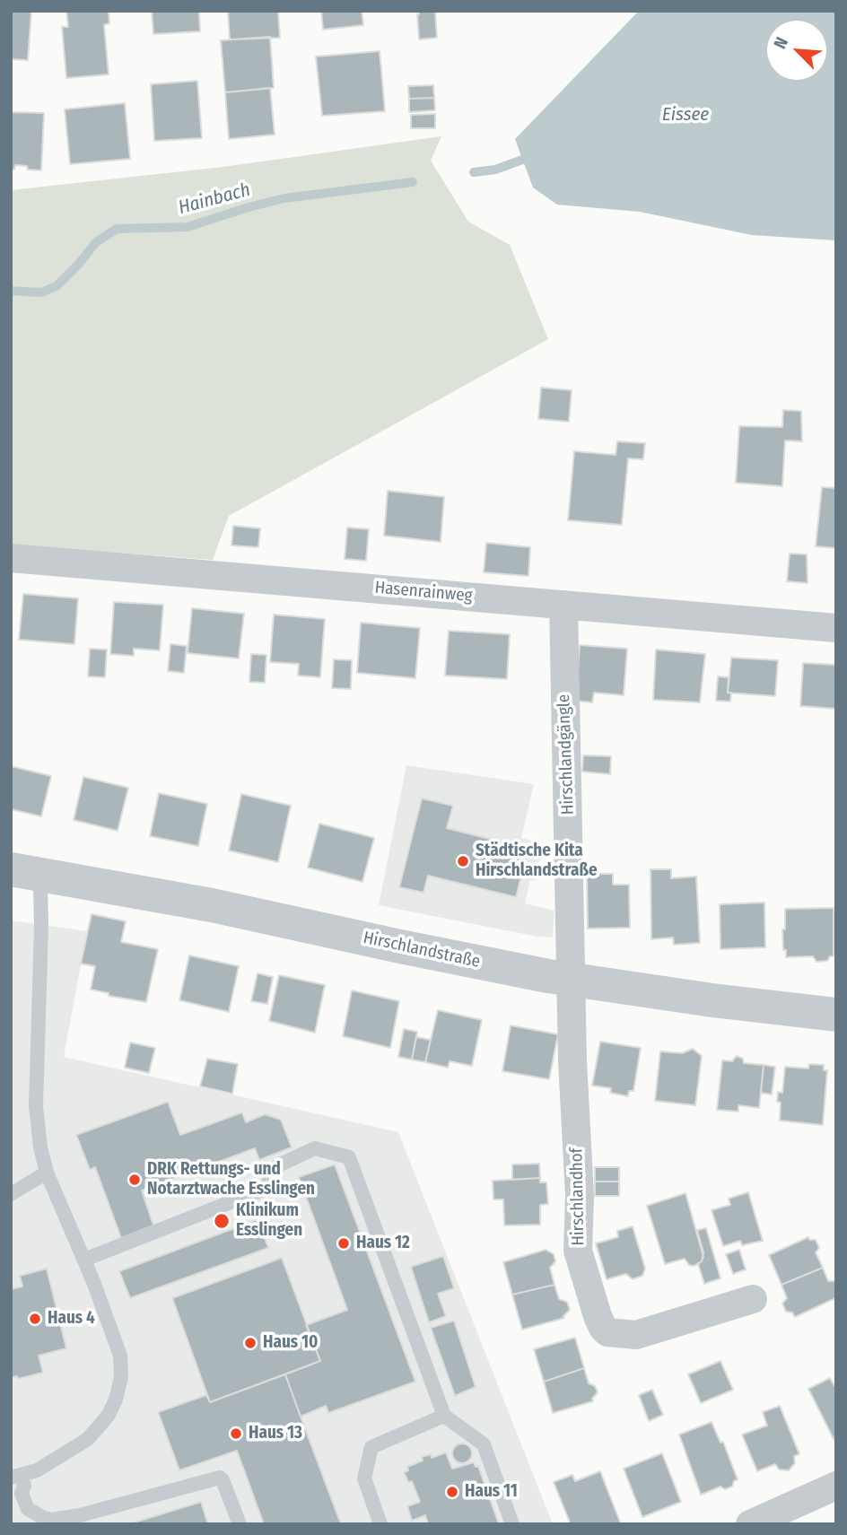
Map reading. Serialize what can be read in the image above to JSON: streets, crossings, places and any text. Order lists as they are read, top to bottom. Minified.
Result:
{"streets":{"street":["Hasenrainweg","Hirschlandgängle","Hirschlandstraße","Hirschlandhof"]},"crossings":[["Hasenrainweg","Hirschlandgängle"],["Hirschlandgängle","Hirschlandstraße"],["Hirschlandgängle","Hirschlandhof"],["Hirschlandstraße","Hirschlandhof"]],"water":["Eissee","Hainbach"],"places":["Städtische Kita Hirschlandstraße","DRK Rettungs- und Notarztwache Esslingen","Klinikum Esslingen","Haus 12","Haus 4","Haus 10","Haus 13","Haus 11"],"north":"top left"}
